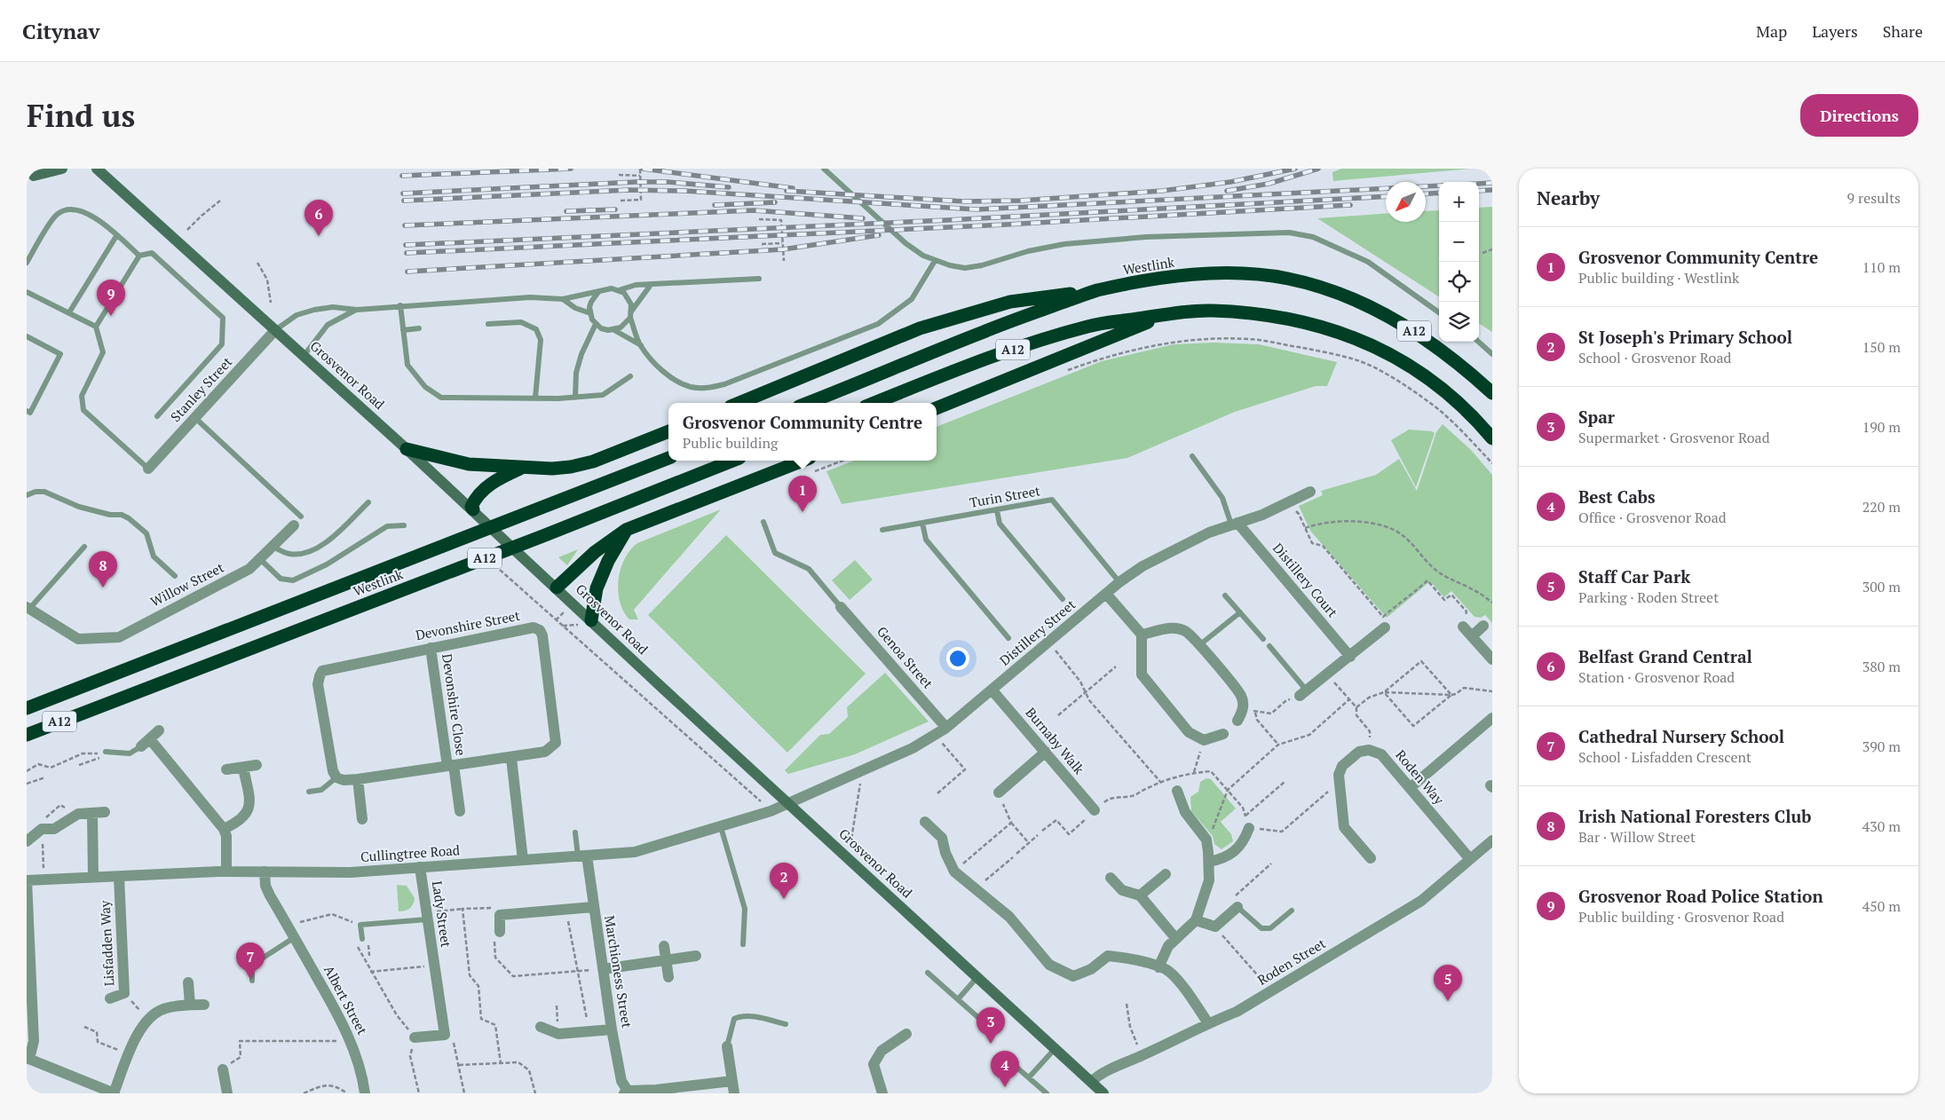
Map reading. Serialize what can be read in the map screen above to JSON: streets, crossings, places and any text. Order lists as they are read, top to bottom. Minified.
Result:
{"streets":{"highway":["Westlink","A12"],"main road":["Grosvenor Road"],"street":["Stanley Street","Distillery Court","Willow Street","Devonshire Street","Distillery Street","Genoa Street","Devonshire Close","Burnaby Walk","Roden Way","Cullingtree Road","Lady Street","Lisfadden Way","Roden Street","Marchioness Street","Albert Street"],"lane":["Turin Street"]},"crossings":[["Grosvenor Road","Stanley Street"],["Grosvenor Road","Distillery Street"],["Grosvenor Road","Cullingtree Road"],["Grosvenor Road","Roden Street"],["Turin Street","Distillery Street"],["Distillery Court","Distillery Street"],["Devonshire Street","Devonshire Close"],["Distillery Street","Genoa Street"],["Distillery Street","Burnaby Walk"],["Distillery Street","Cullingtree Road"],["Roden Way","Roden Street"],["Cullingtree Road","Lady Street"],["Cullingtree Road","Lisfadden Way"],["Cullingtree Road","Marchioness Street"],["Cullingtree Road","Albert Street"]],"north":"bottom left","page":{"header":"Citynav","nav":["Map","Layers","Share"],"buttons":"Directions","title":"Find us","heading":["Nearby","9 results"],"map_buttons":["+","−"],"pins":["6","9","1","8","2","7","5","3","4"],"list":[{"mark":"1","name":"Grosvenor Community Centre","note":"Public building · Westlink","value":"110 m"},{"mark":"2","name":"St Joseph's Primary School","note":"School · Grosvenor Road","value":"150 m"},{"mark":"3","name":"Spar","note":"Supermarket · Grosvenor Road","value":"190 m"},{"mark":"4","name":"Best Cabs","note":"Office · Grosvenor Road","value":"220 m"},{"mark":"5","name":"Staff Car Park","note":"Parking · Roden Street","value":"300 m"},{"mark":"6","name":"Belfast Grand Central","note":"Station · Grosvenor Road","value":"380 m"},{"mark":"7","name":"Cathedral Nursery School","note":"School · Lisfadden Crescent","value":"390 m"},{"mark":"8","name":"Irish National Foresters Club","note":"Bar · Willow Street","value":"430 m"},{"mark":"9","name":"Grosvenor Road Police Station","note":"Public building · Grosvenor Road","value":"450 m"}],"popup":["Grosvenor Community Centre","Public building"]}}
